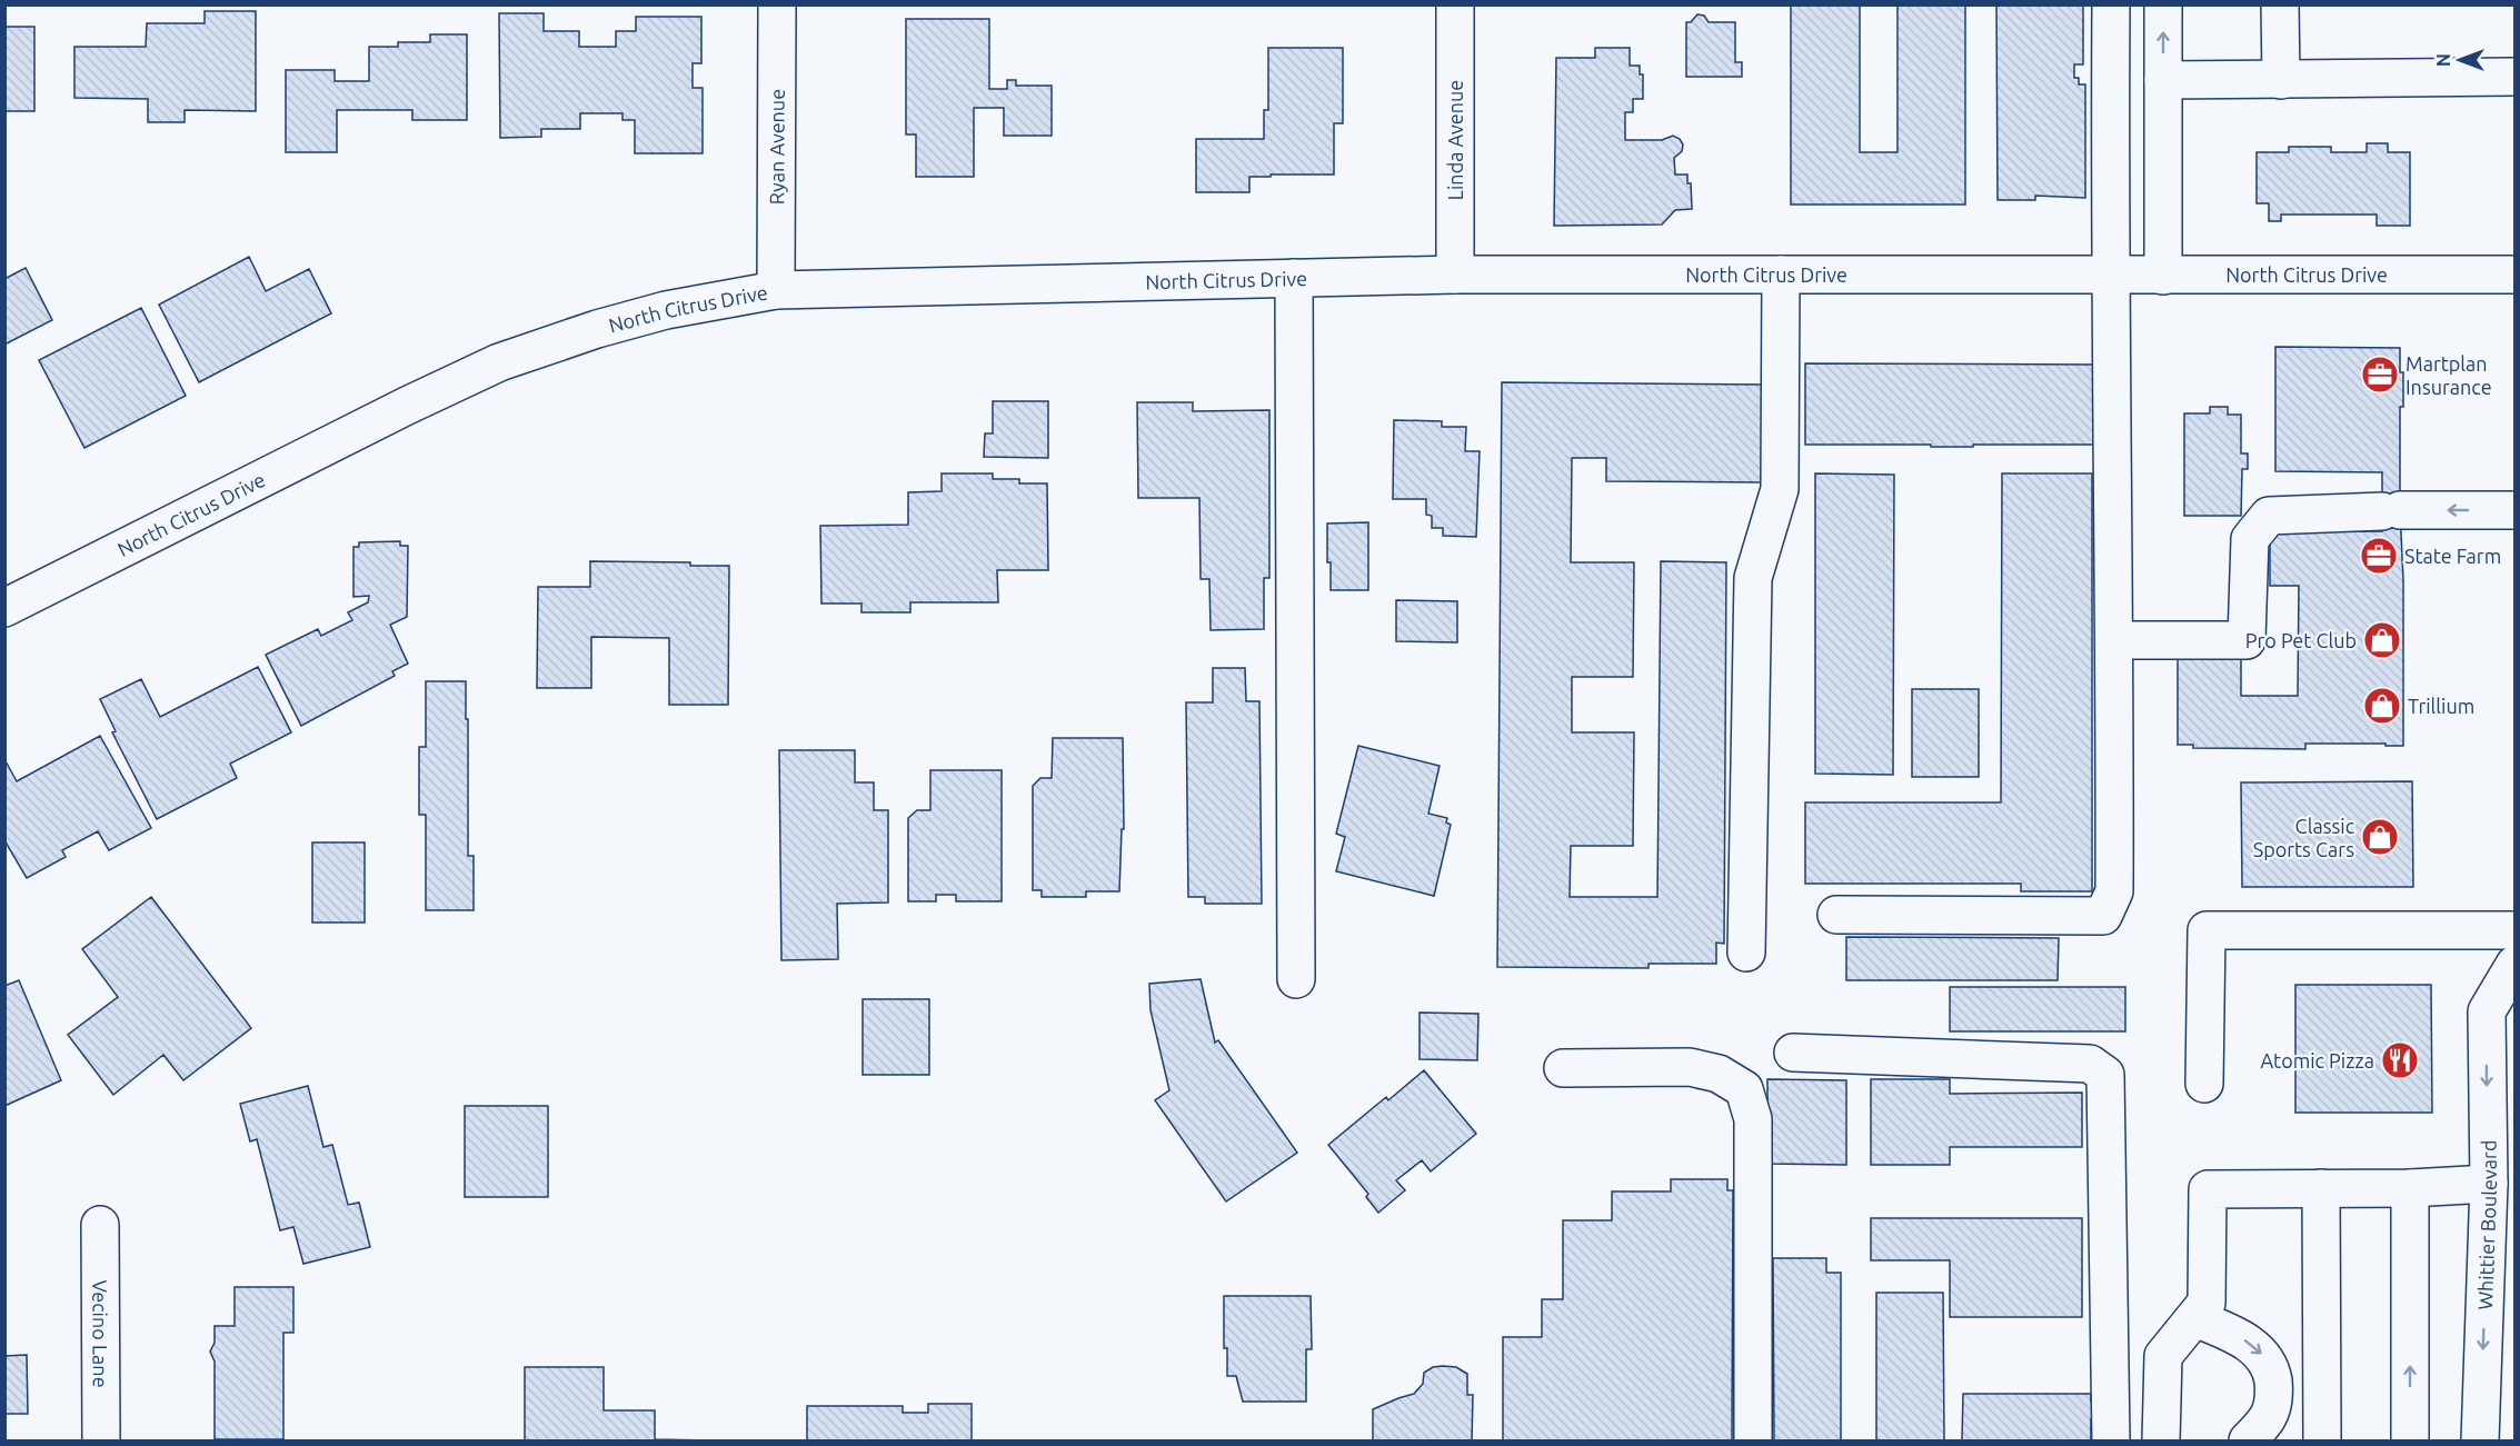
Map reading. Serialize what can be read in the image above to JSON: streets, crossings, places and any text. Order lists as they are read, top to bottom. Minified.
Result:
{"streets":{"street":["Linda Avenue","Ryan Avenue","North Citrus Drive","Whittier Boulevard","Vecino Lane"]},"crossings":[["Linda Avenue","North Citrus Drive"],["Ryan Avenue","North Citrus Drive"]],"places":{"office":["Martplan Insurance","State Farm"],"shop":["Pro Pet Club","Trillium","Classic Sports Cars"],"restaurant":["Atomic Pizza"]},"north":"left"}
